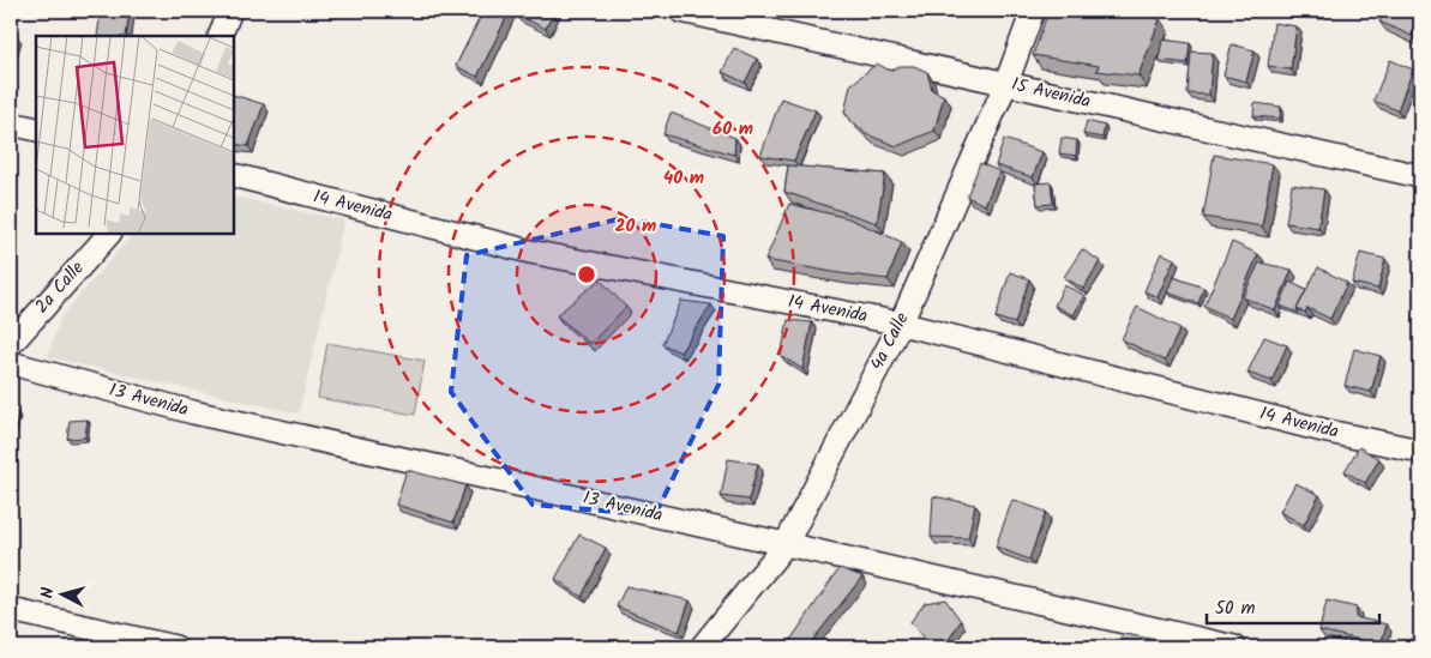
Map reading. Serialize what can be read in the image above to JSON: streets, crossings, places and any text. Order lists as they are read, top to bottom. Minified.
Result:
{"streets":{"street":["15 Avenida","14 Avenida","2a Calle","4a Calle","13 Avenida"]},"crossings":[["15 Avenida","4a Calle"],["14 Avenida","4a Calle"],["4a Calle","13 Avenida"]],"scale_bar":"50 m","north":"left","rings":["60 m","40 m","20 m"]}
